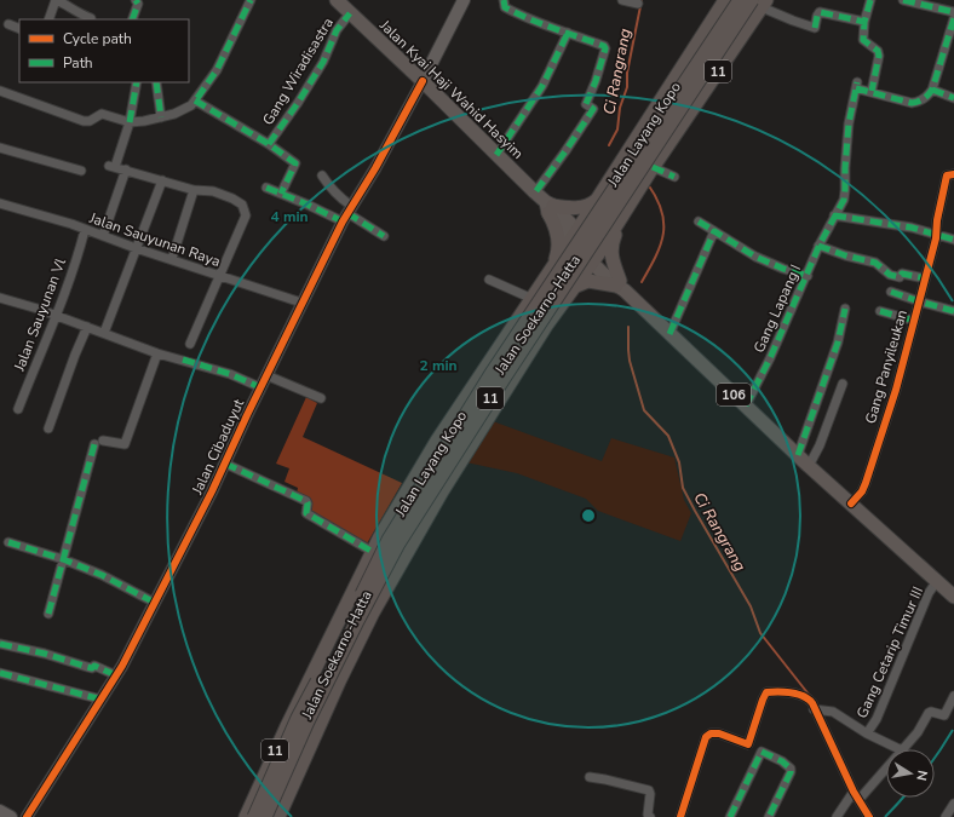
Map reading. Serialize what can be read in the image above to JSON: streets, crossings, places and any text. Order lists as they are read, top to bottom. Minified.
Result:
{"streets":{"highway":["11","Jalan Layang Kopo","Jalan Soekarno-Hatta"],"main road":["Jalan Kyai Haji Wahid Hasyim","106"],"street":["Gang Wiradisastra","Jalan Sauyunan Raya","Gang Lapang I","Jalan Sauyunan Vl","Gang Panyileukan","Jalan Cibaduyut","Gang Cetarip Timur III"]},"crossings":[["Gang Wiradisastra","Jalan Kyai Haji Wahid Hasyim"],["Jalan Kyai Haji Wahid Hasyim","Gang Lapang I"],["Jalan Kyai Haji Wahid Hasyim","Jalan Soekarno-Hatta"],["Jalan Kyai Haji Wahid Hasyim","Gang Panyileukan"],["Jalan Kyai Haji Wahid Hasyim","Jalan Cibaduyut"],["Jalan Kyai Haji Wahid Hasyim","Gang Cetarip Timur III"],["Jalan Layang Kopo","Jalan Soekarno-Hatta"],["Jalan Sauyunan Raya","Jalan Sauyunan Vl"],["Jalan Sauyunan Raya","Jalan Cibaduyut"]],"water":["Ci Rangrang"],"legend":["Cycle path","Path"],"north":"right","rings":["4 min","2 min"]}
